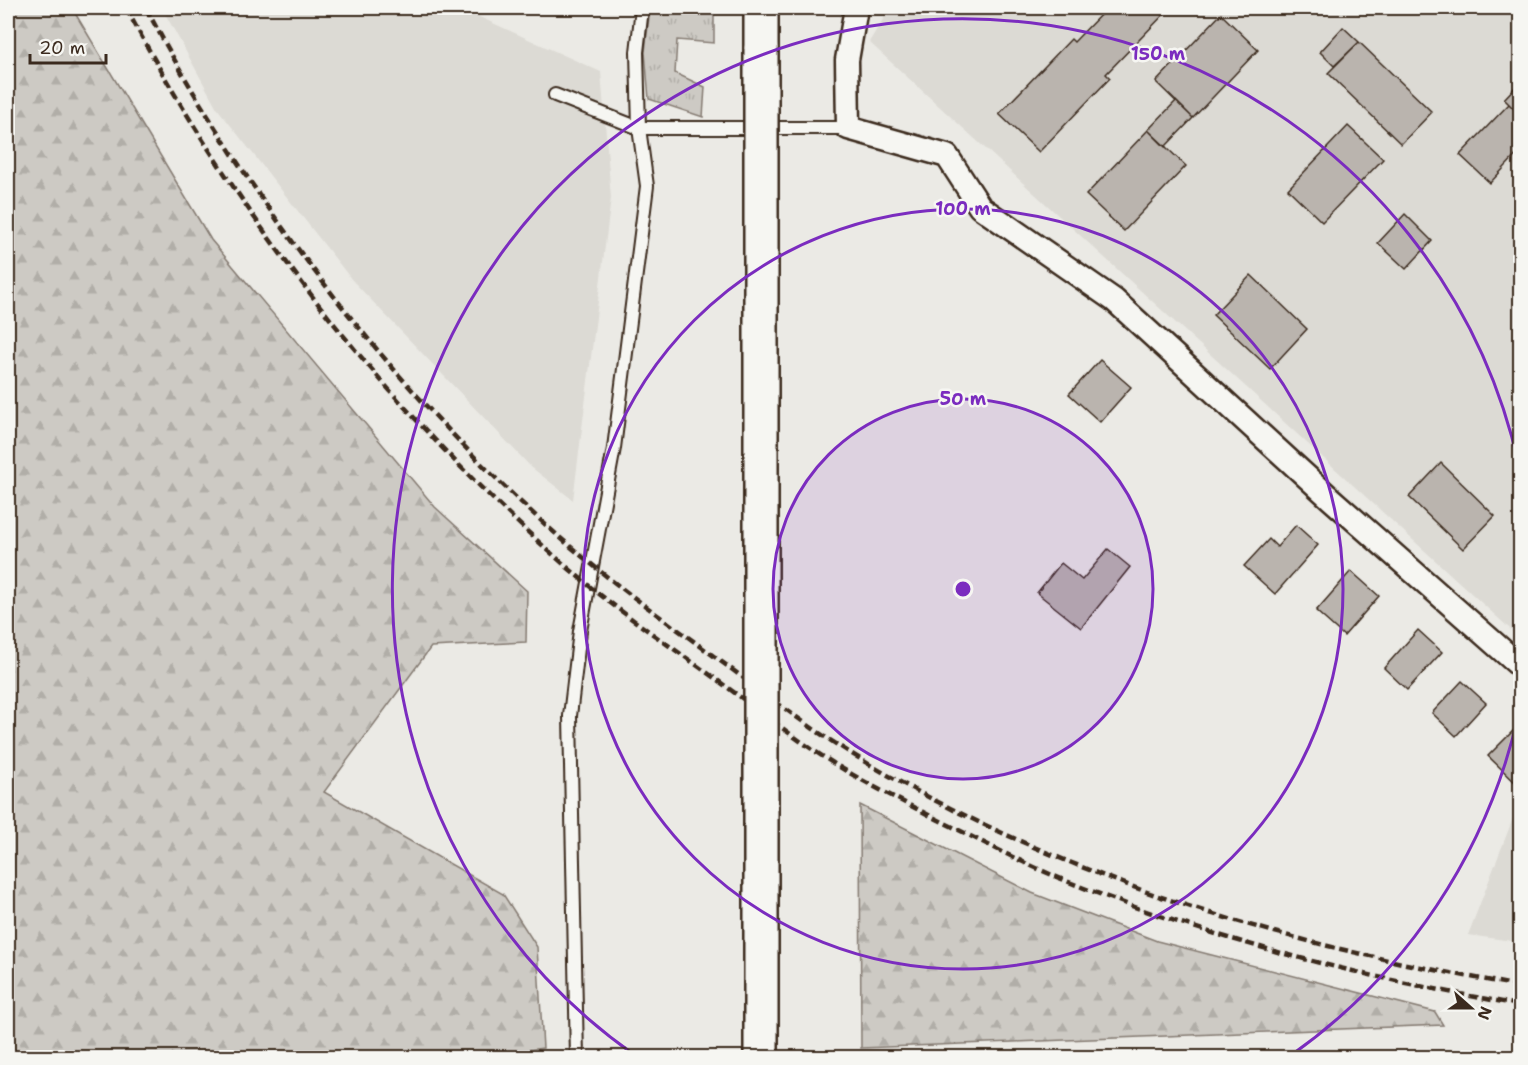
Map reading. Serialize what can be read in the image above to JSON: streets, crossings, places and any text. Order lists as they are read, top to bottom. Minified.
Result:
{"scale_bar":"20 m","north":"right","rings":["150 m","100 m","50 m"]}
